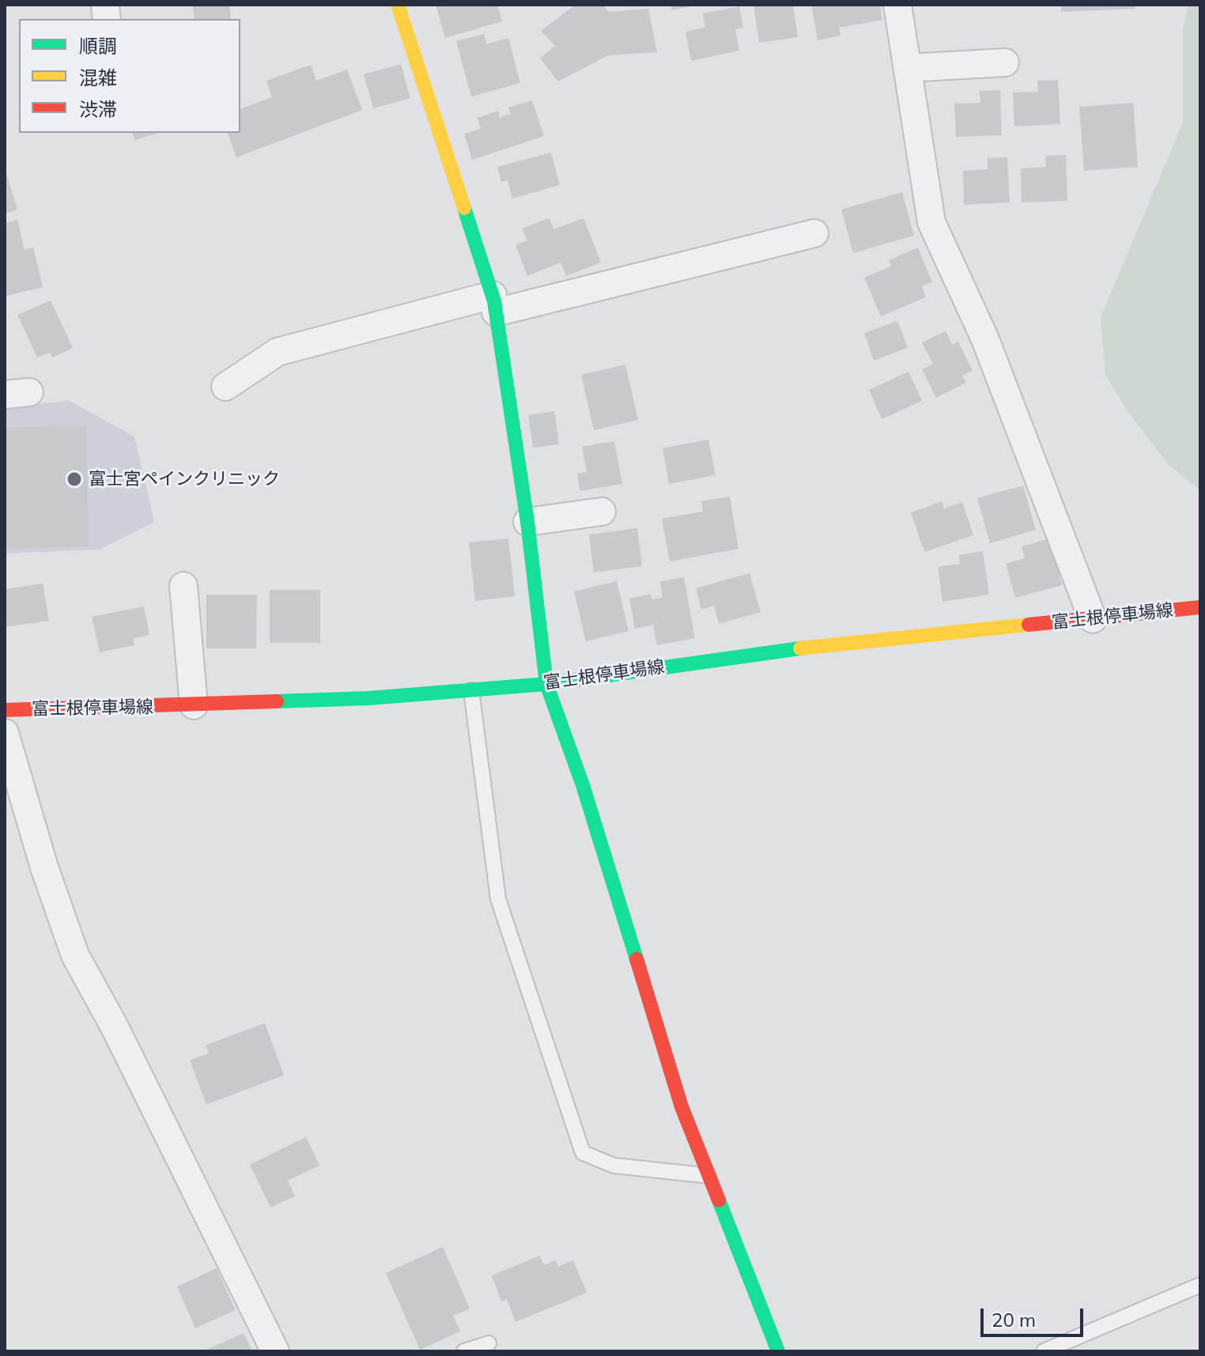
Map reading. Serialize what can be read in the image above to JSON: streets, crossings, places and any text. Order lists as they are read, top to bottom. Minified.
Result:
{"streets":{"street":["富士根停車場線"]},"places":["富士宮ペインクリニック"],"legend":["順調","混雑","渋滞"],"scale_bar":"20 m"}
